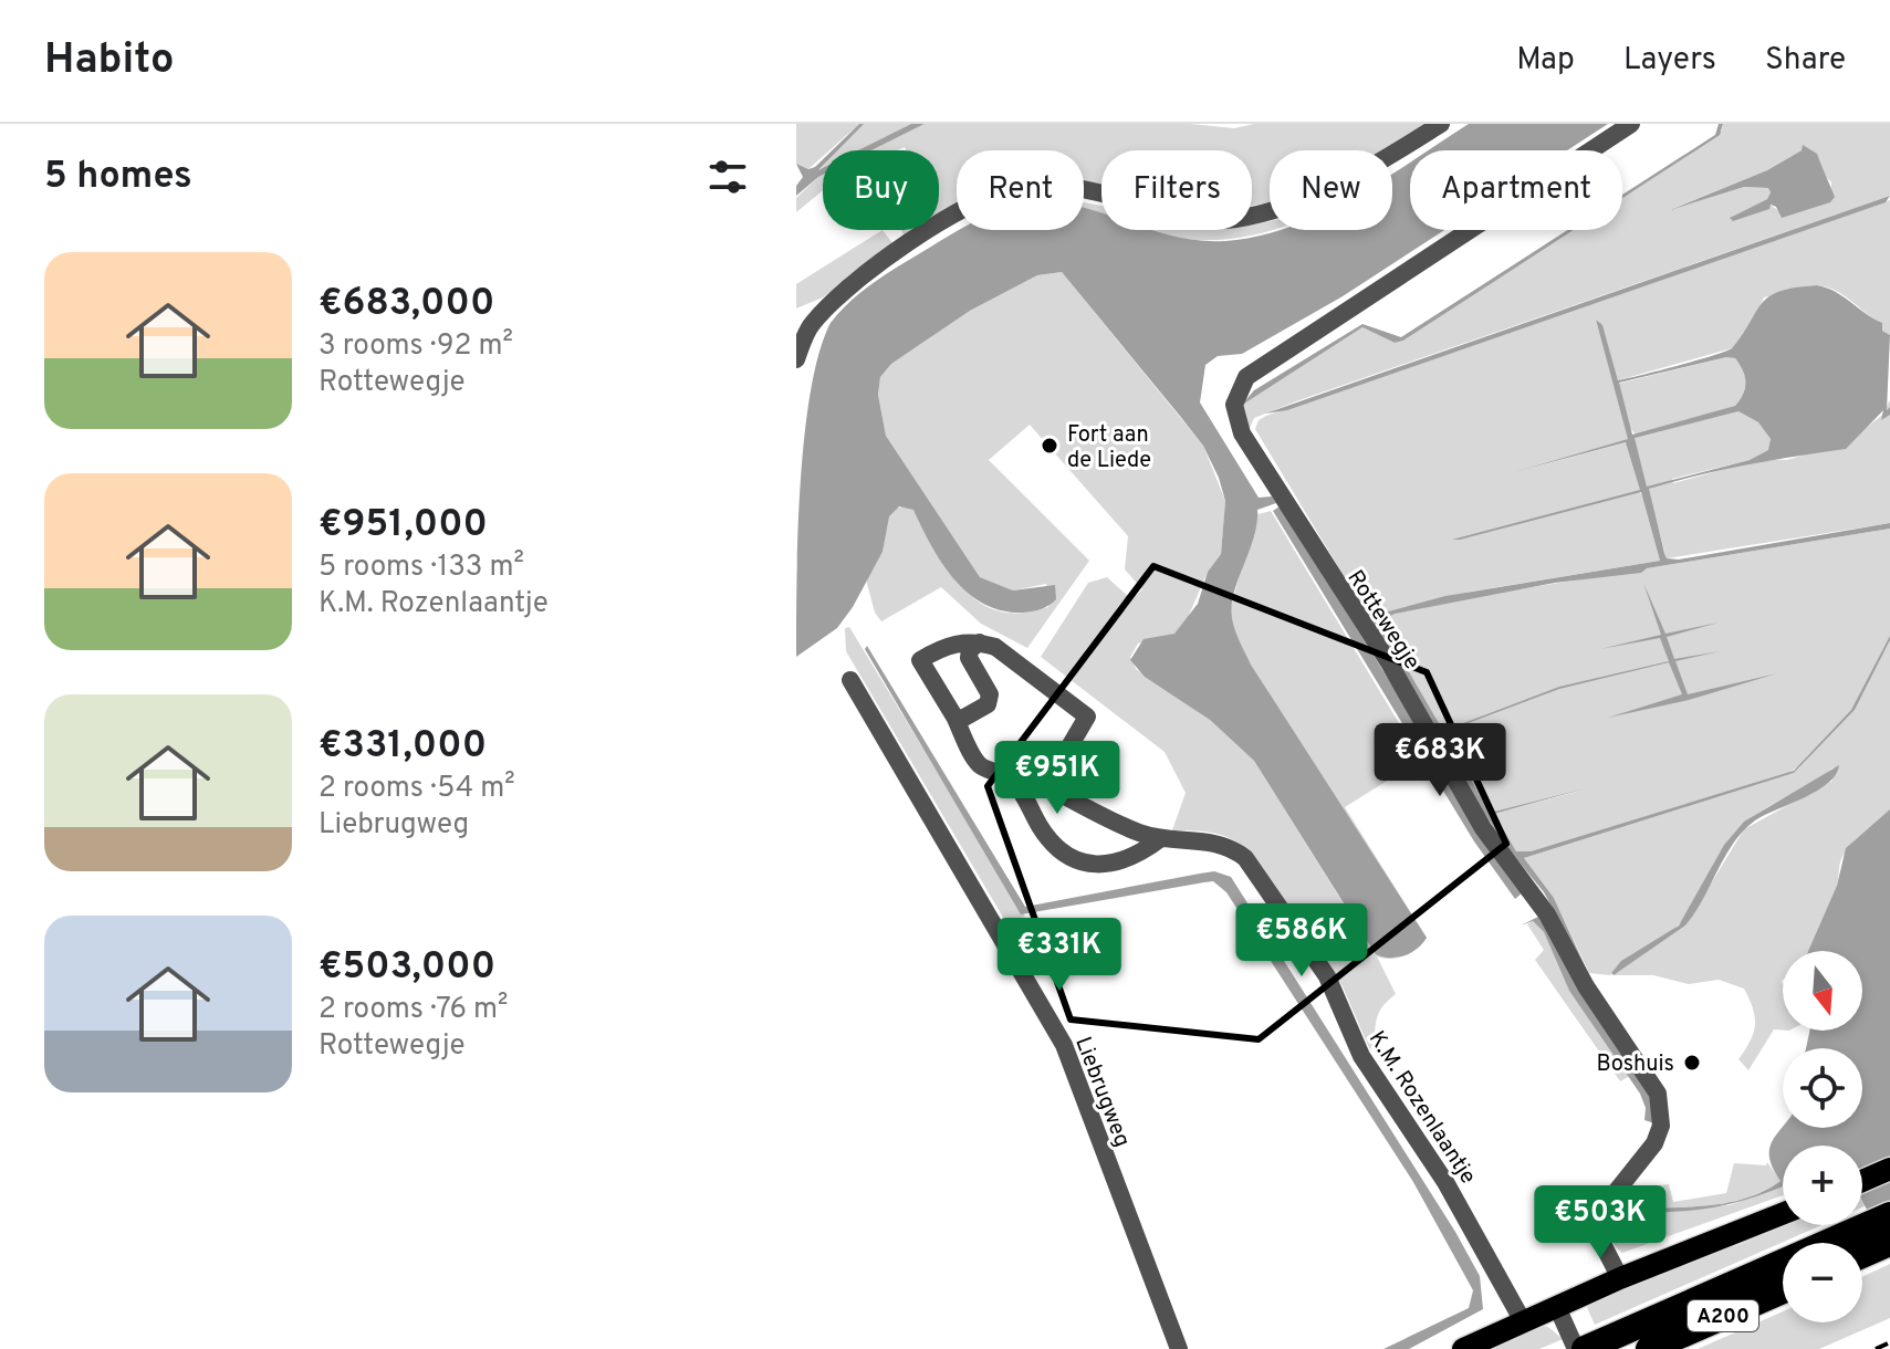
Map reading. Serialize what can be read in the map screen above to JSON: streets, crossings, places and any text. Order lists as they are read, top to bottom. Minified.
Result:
{"streets":{"highway":["A200"],"street":["Rottewegje","Liebrugweg","K.M. Rozenlaantje"]},"places":["Fort aan de Liede","Boshuis"],"north":"bottom","page":{"header":"Habito","nav":["Map","Layers","Share"],"heading":"5 homes","chip":["Buy","Rent","Filters","New","Apartment"],"list":[{"name":"€683,000","note":"3 rooms · 92 m² · Rottewegje"},{"name":"€951,000","note":"5 rooms · 133 m² · K.M. Rozenlaantje"},{"name":"€331,000","note":"2 rooms · 54 m² · Liebrugweg"},{"name":"€503,000","note":"2 rooms · 76 m² · Rottewegje"}],"price":["€683K","€951K","€586K","€331K","€503K"],"map_buttons":["+","−"]}}
